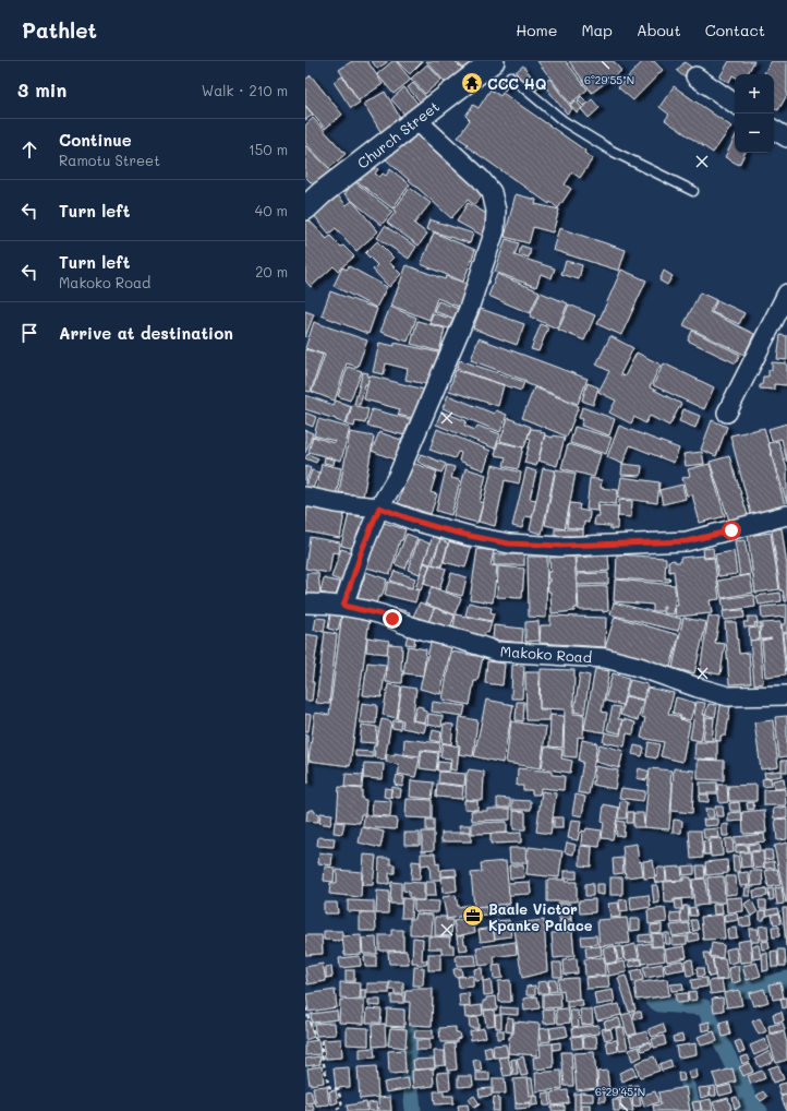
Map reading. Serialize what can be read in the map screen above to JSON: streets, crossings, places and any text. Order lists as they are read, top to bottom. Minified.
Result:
{"streets":{"street":["Church Street","Makoko Road"]},"places":{"temple":["CCC HQ"],"office":["Baale Victor Kpanke Palace"]},"page":{"header":"Pathlet","nav":["Home","Map","About","Contact"],"heading":["3 min","Walk · 210 m"],"map_buttons":["+","−"],"list":[["Continue","Ramotu Street","150 m"],["Turn left","40 m"],["Turn left","Makoko Road","20 m"],"Arrive at destination"]},"coordinates":["6°29'55\"N","6°29'45\"N"]}
